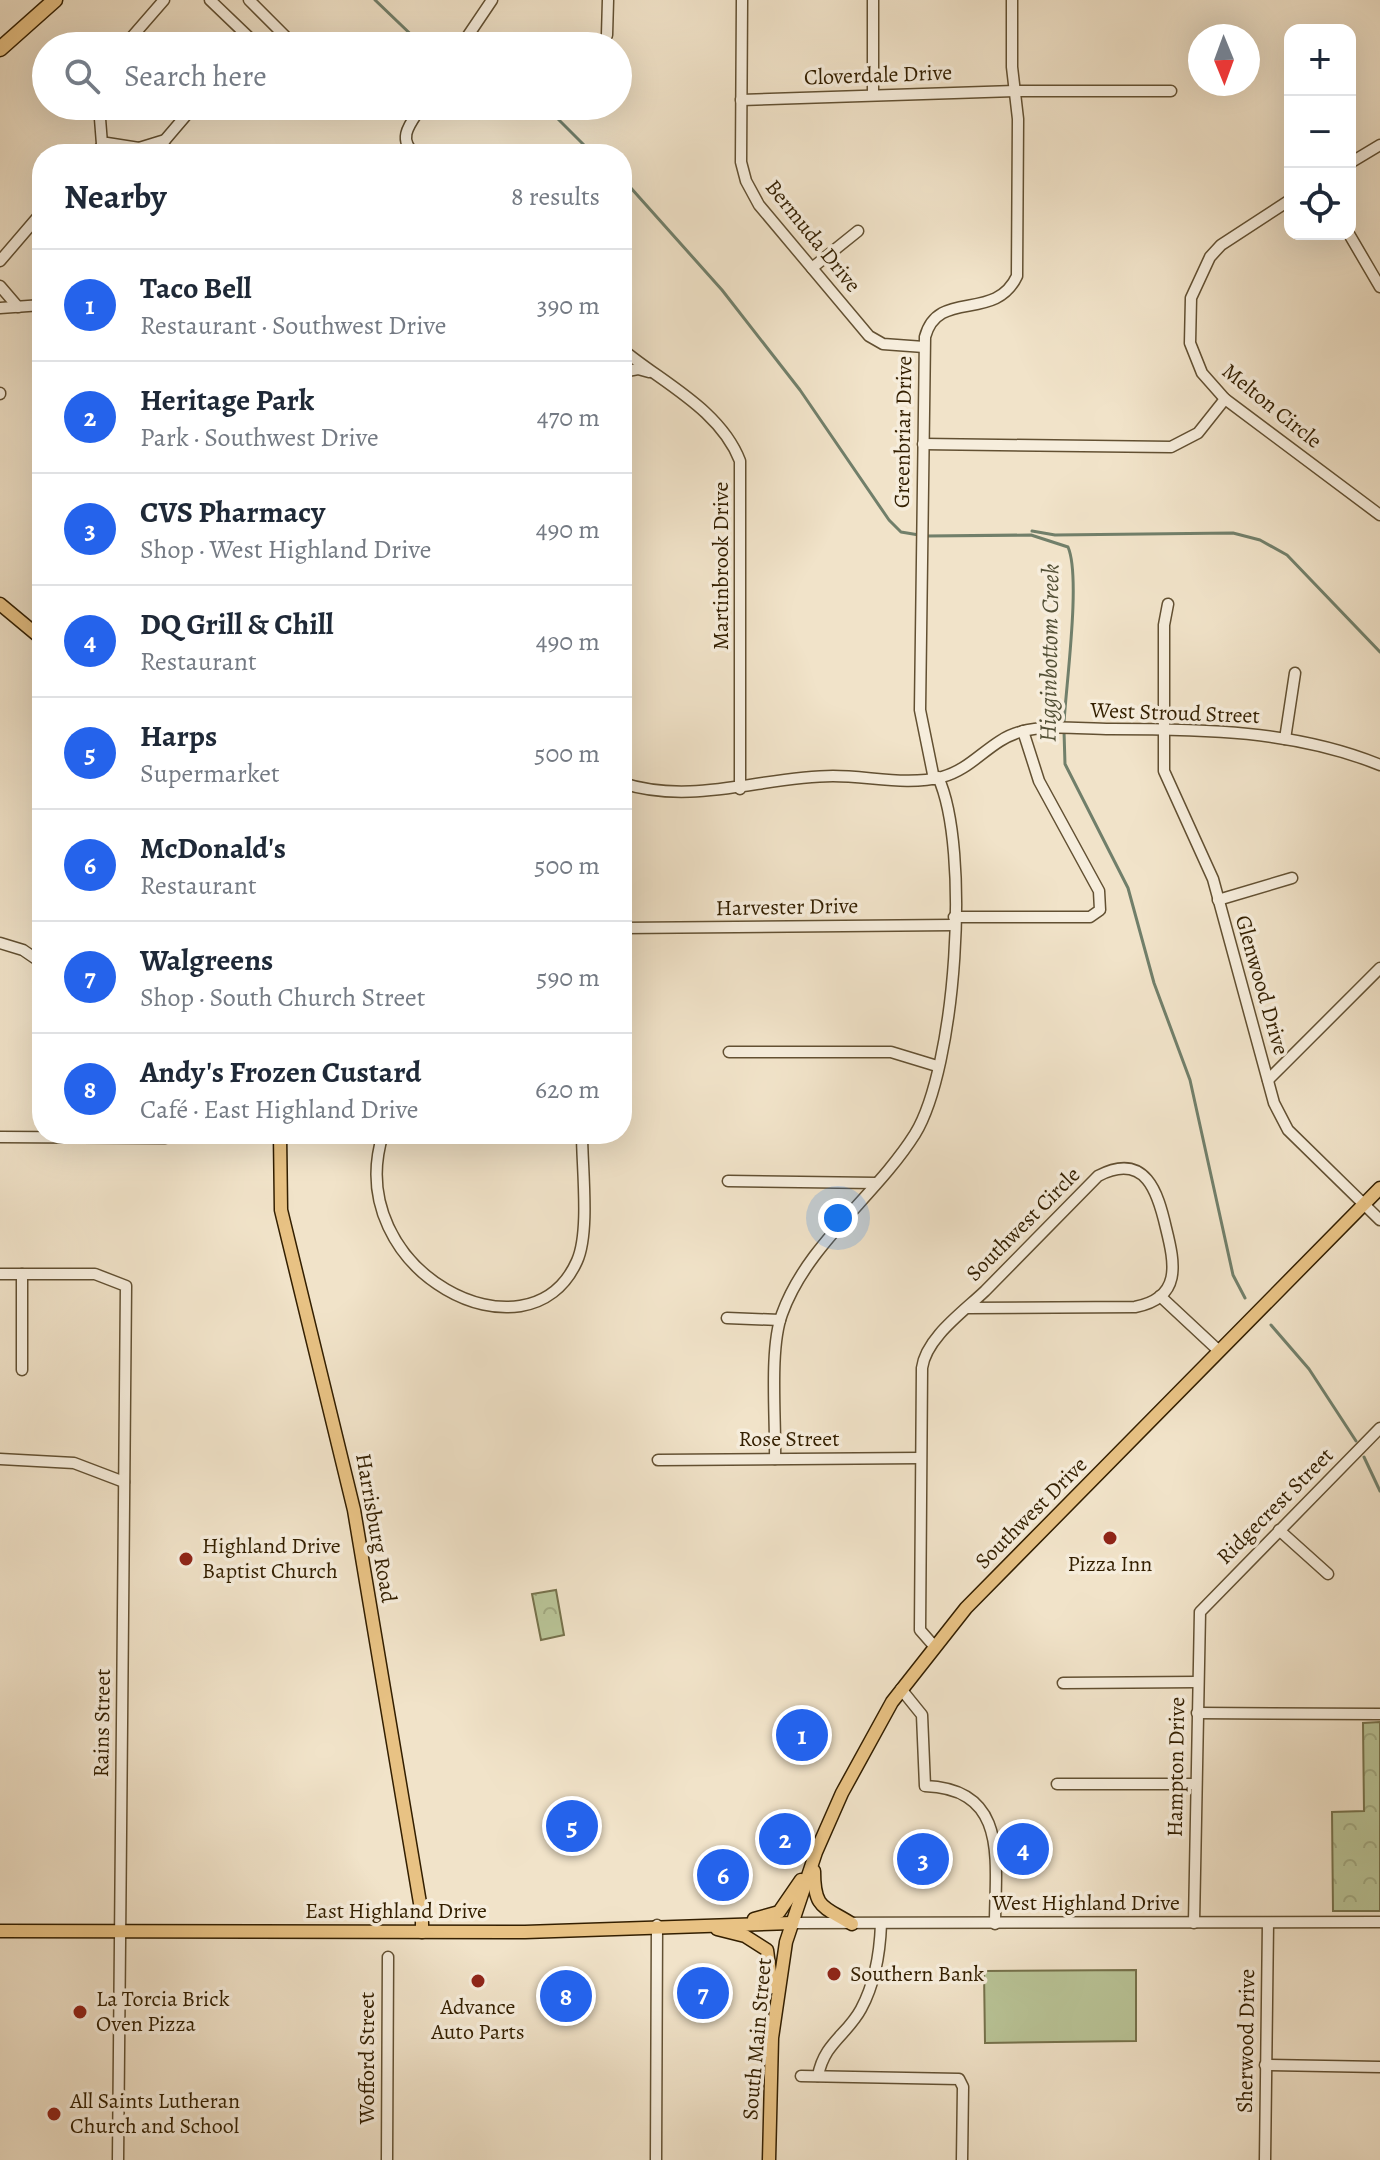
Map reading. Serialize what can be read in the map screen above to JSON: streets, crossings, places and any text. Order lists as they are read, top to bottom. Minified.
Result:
{"streets":{"main road":["Southwest Drive","Harrisburg Road","East Highland Drive","South Main Street"],"street":["Cloverdale Drive","Bermuda Drive","Melton Circle","Greenbriar Drive","Martinbrook Drive","West Stroud Street","Harvester Drive","Glenwood Drive","Southwest Circle","Rose Street","Ridgecrest Street","Rains Street","Hampton Drive","West Highland Drive","Sherwood Drive","Wofford Street"]},"crossings":[["Cloverdale Drive","Bermuda Drive"],["Cloverdale Drive","Greenbriar Drive"],["Bermuda Drive","Greenbriar Drive"],["Greenbriar Drive","West Stroud Street"],["Greenbriar Drive","Harvester Drive"],["Greenbriar Drive","Rose Street"],["Martinbrook Drive","West Stroud Street"],["West Stroud Street","Harvester Drive"],["West Stroud Street","Glenwood Drive"],["Glenwood Drive","Southwest Drive"],["Southwest Circle","Rose Street"],["Southwest Circle","Southwest Drive"],["Ridgecrest Street","Hampton Drive"],["Southwest Drive","West Highland Drive"],["Southwest Drive","East Highland Drive"],["Southwest Drive","South Main Street"],["Harrisburg Road","East Highland Drive"],["Rains Street","East Highland Drive"],["Hampton Drive","West Highland Drive"],["West Highland Drive","East Highland Drive"],["West Highland Drive","South Main Street"],["West Highland Drive","Sherwood Drive"],["East Highland Drive","South Main Street"]],"water":["Higginbottom Creek"],"places":["Pizza Inn","Highland Drive Baptist Church","Southern Bank","Advance Auto Parts","La Torcia Brick Oven Pizza","All Saints Lutheran Church and School"],"north":"bottom","page":{"map_buttons":["+","−"],"search":"Search here","heading":["Nearby","8 results"],"list":[{"mark":"1","name":"Taco Bell","note":"Restaurant · Southwest Drive","value":"390 m"},{"mark":"2","name":"Heritage Park","note":"Park · Southwest Drive","value":"470 m"},{"mark":"3","name":"CVS Pharmacy","note":"Shop · West Highland Drive","value":"490 m"},{"mark":"4","name":"DQ Grill & Chill","note":"Restaurant","value":"490 m"},{"mark":"5","name":"Harps","note":"Supermarket","value":"500 m"},{"mark":"6","name":"McDonald's","note":"Restaurant","value":"500 m"},{"mark":"7","name":"Walgreens","note":"Shop · South Church Street","value":"590 m"},{"mark":"8","name":"Andy's Frozen Custard","note":"Café · East Highland Drive","value":"620 m"}],"pins":["1","5","2","4","3","6","7","8"]}}
